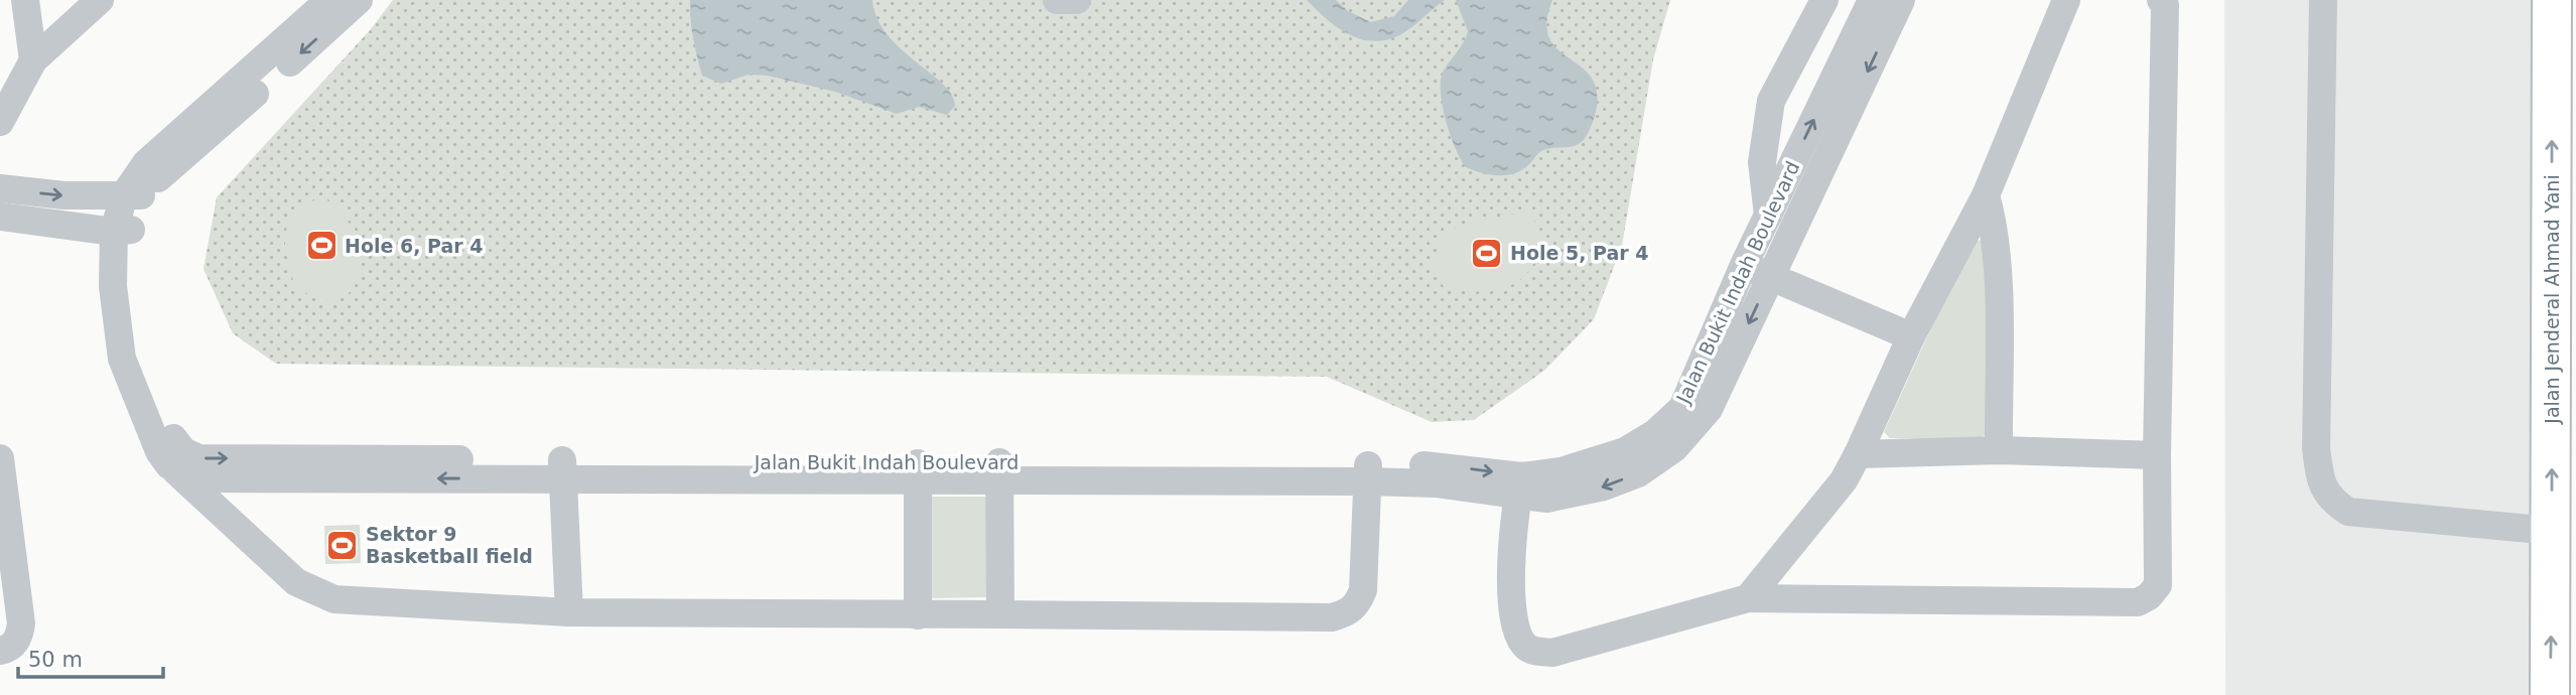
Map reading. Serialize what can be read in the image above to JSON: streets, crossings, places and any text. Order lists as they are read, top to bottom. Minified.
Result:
{"streets":{"highway":["Jalan Jenderal Ahmad Yani"],"street":["Jalan Bukit Indah Boulevard"]},"one_way":["Jalan Jenderal Ahmad Yani"],"places":{"sports":["Hole 6, Par 4","Hole 5, Par 4","Sektor 9 Basketball field"]},"scale_bar":"50 m"}
